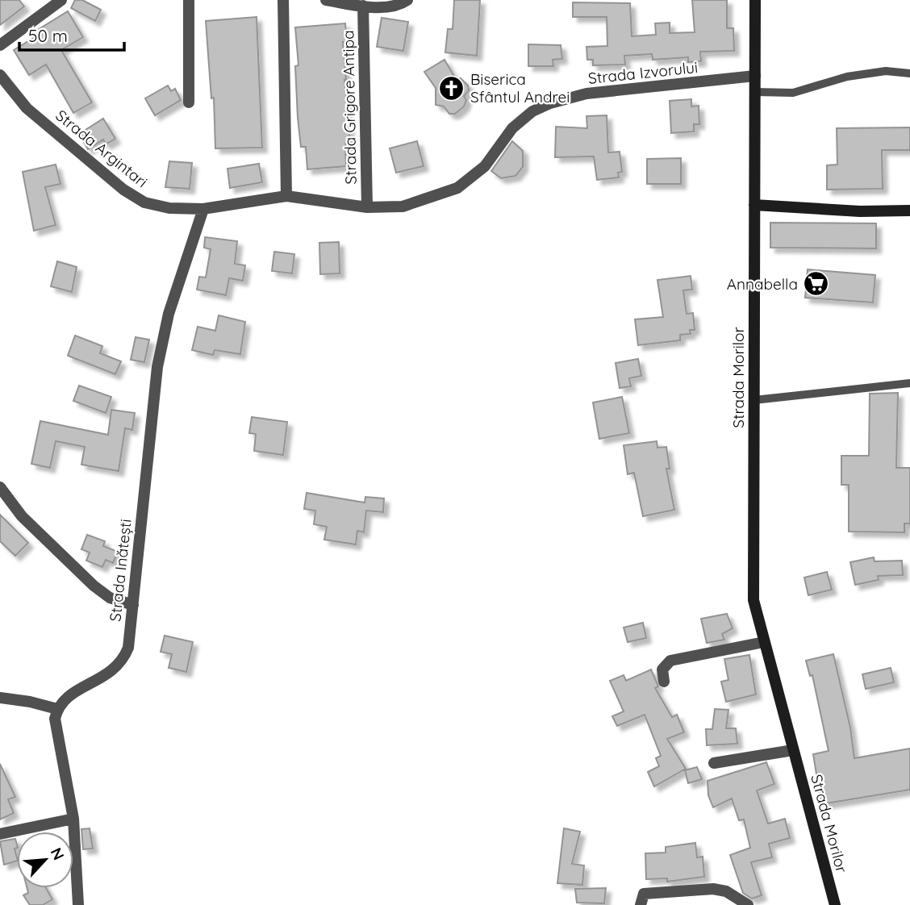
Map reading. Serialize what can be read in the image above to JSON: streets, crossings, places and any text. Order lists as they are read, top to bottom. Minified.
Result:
{"streets":{"street":["Strada Izvorului","Strada Grigore Antipa","Strada Argintari","Strada Morilor","Strada Inătești"]},"crossings":[["Strada Izvorului","Strada Grigore Antipa"],["Strada Izvorului","Strada Argintari"],["Strada Izvorului","Strada Morilor"],["Strada Izvorului","Strada Inătești"],["Strada Argintari","Strada Inătești"]],"places":{"church":["Biserica Sfântul Andrei"],"supermarket":["Annabella"]},"scale_bar":"50 m","north":"top right"}
